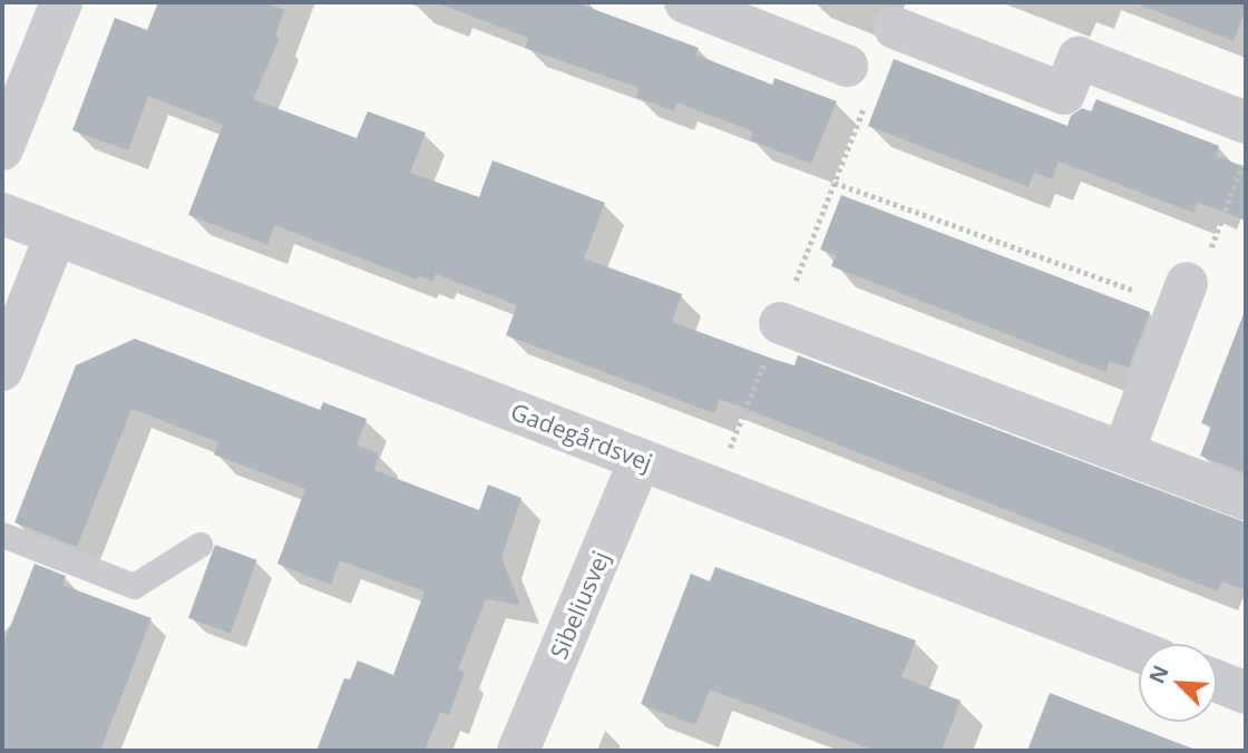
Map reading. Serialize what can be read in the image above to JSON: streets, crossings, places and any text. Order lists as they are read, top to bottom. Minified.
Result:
{"streets":{"street":["Gadegårdsvej","Sibeliusvej"]},"crossings":[["Gadegårdsvej","Sibeliusvej"]],"north":"top left"}
